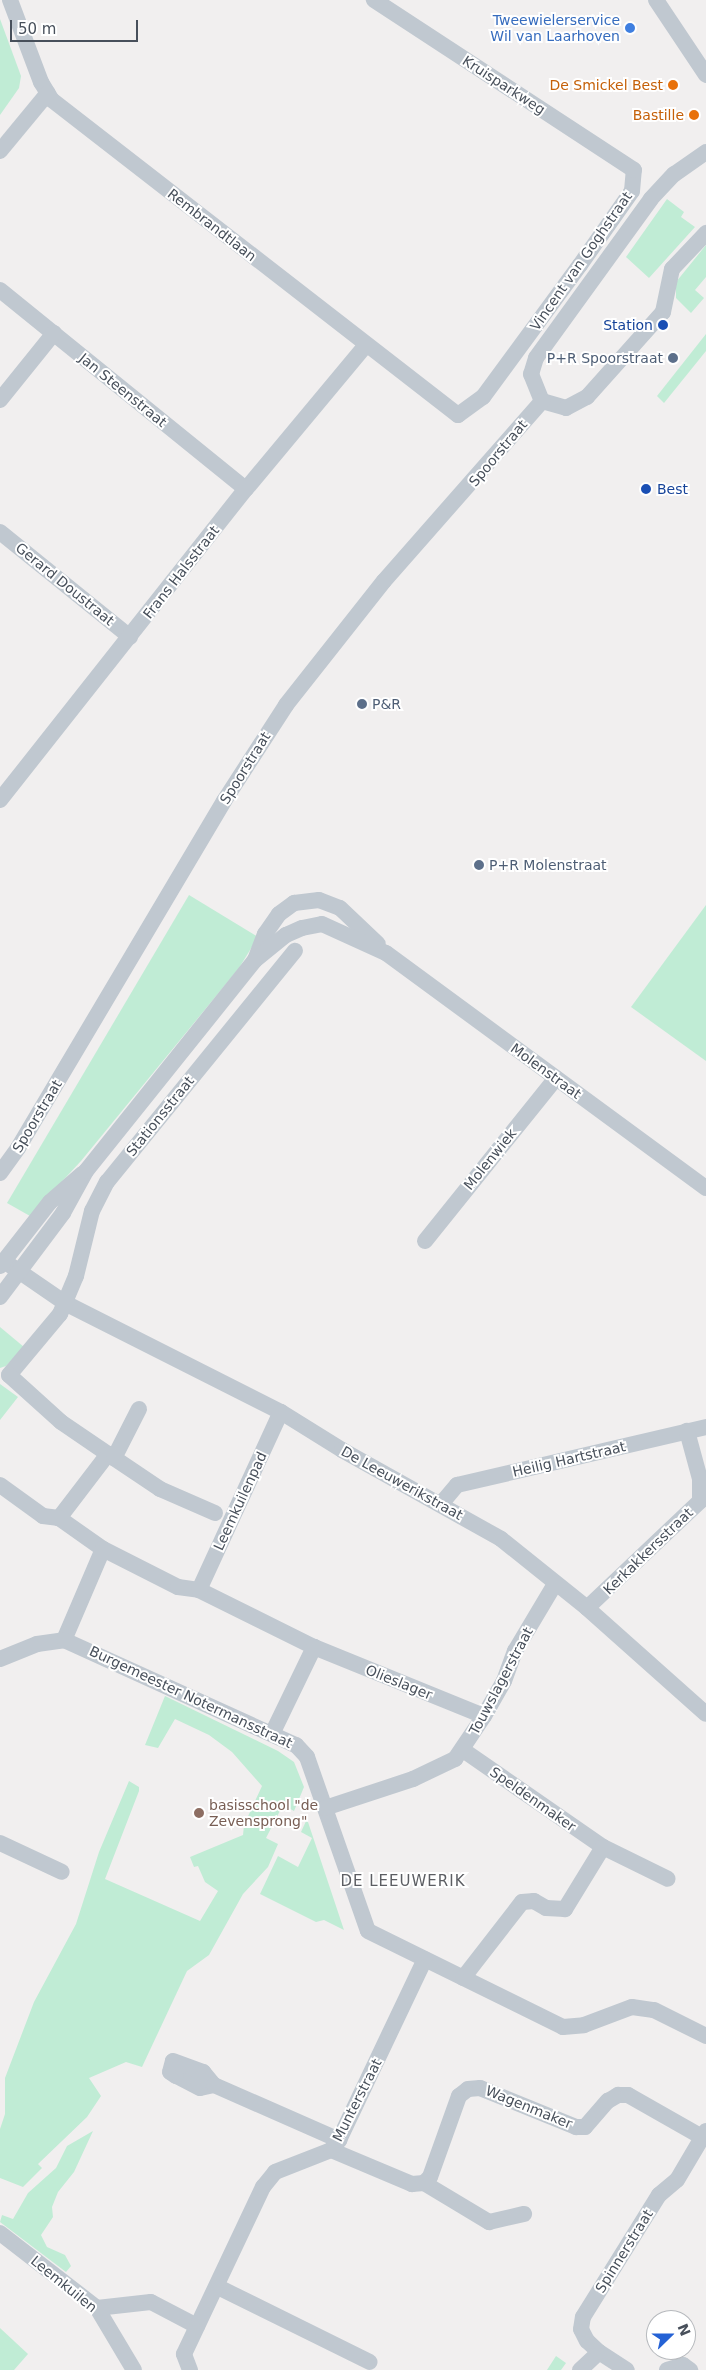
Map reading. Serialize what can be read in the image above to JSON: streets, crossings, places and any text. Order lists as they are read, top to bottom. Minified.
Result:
{"streets":{"street":["Kruisparkweg","Rembrandtlaan","Vincent van Goghstraat","Jan Steenstraat","Spoorstraat","Frans Halsstraat","Gerard Doustraat","Molenstraat","Stationsstraat","Molenwiek","Heilig Hartstraat","De Leeuwerikstraat","Leemkuilenpad","Kerkakkersstraat","Touwslagerstraat","Olieslager","Burgemeester Notermansstraat","Speldenmaker","Munterstraat","Wagenmaker","Spinnerstraat","Leemkuilen"]},"crossings":[["Kruisparkweg","Vincent van Goghstraat"],["Rembrandtlaan","Vincent van Goghstraat"],["Rembrandtlaan","Frans Halsstraat"],["Jan Steenstraat","Frans Halsstraat"],["Frans Halsstraat","Gerard Doustraat"],["Molenstraat","Stationsstraat"],["Molenstraat","Molenwiek"],["Stationsstraat","De Leeuwerikstraat"],["Heilig Hartstraat","De Leeuwerikstraat"],["Heilig Hartstraat","Kerkakkersstraat"],["De Leeuwerikstraat","Leemkuilenpad"],["De Leeuwerikstraat","Kerkakkersstraat"],["De Leeuwerikstraat","Touwslagerstraat"],["Leemkuilenpad","Olieslager"],["Touwslagerstraat","Olieslager"],["Touwslagerstraat","Burgemeester Notermansstraat"],["Touwslagerstraat","Speldenmaker"],["Burgemeester Notermansstraat","Munterstraat"],["Wagenmaker","Spinnerstraat"]],"districts":["DE LEEUWERIK"],"places":["Tweewielerservice Wil van Laarhoven","De Smickel Best","Bastille","Station","P+R Spoorstraat","Best","P&R","P+R Molenstraat","basisschool \"de Zevensprong\""],"scale_bar":"50 m","north":"right"}
